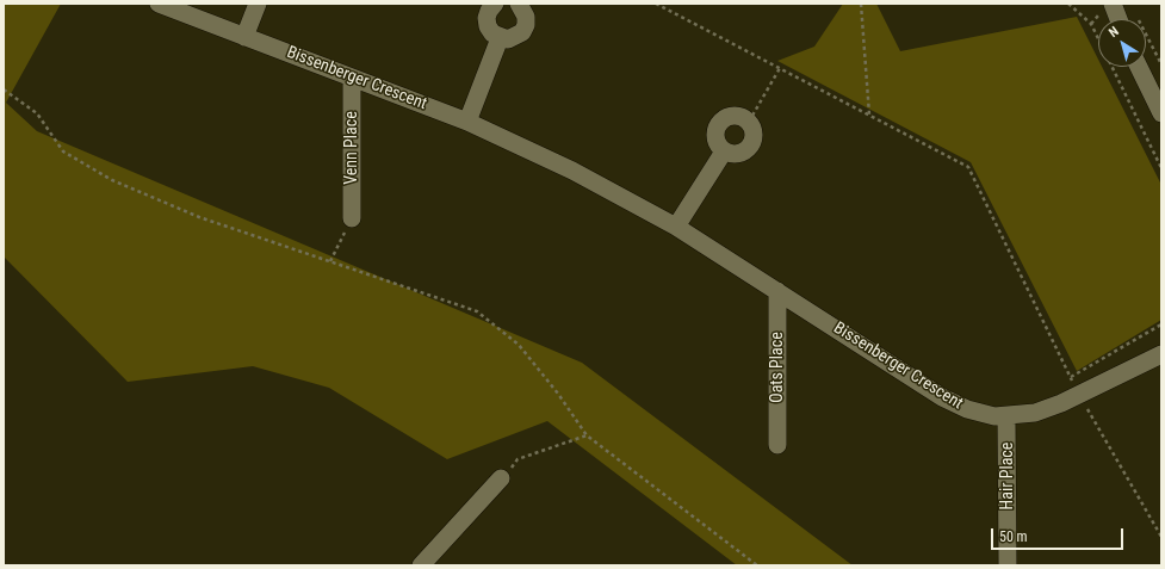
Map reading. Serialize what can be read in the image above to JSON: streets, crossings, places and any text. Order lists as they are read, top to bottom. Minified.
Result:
{"streets":{"street":["Bissenberger Crescent","Venn Place","Oats Place","Hair Place"]},"crossings":[["Bissenberger Crescent","Venn Place"],["Bissenberger Crescent","Oats Place"],["Bissenberger Crescent","Hair Place"]],"scale_bar":"50 m","north":"top left"}
